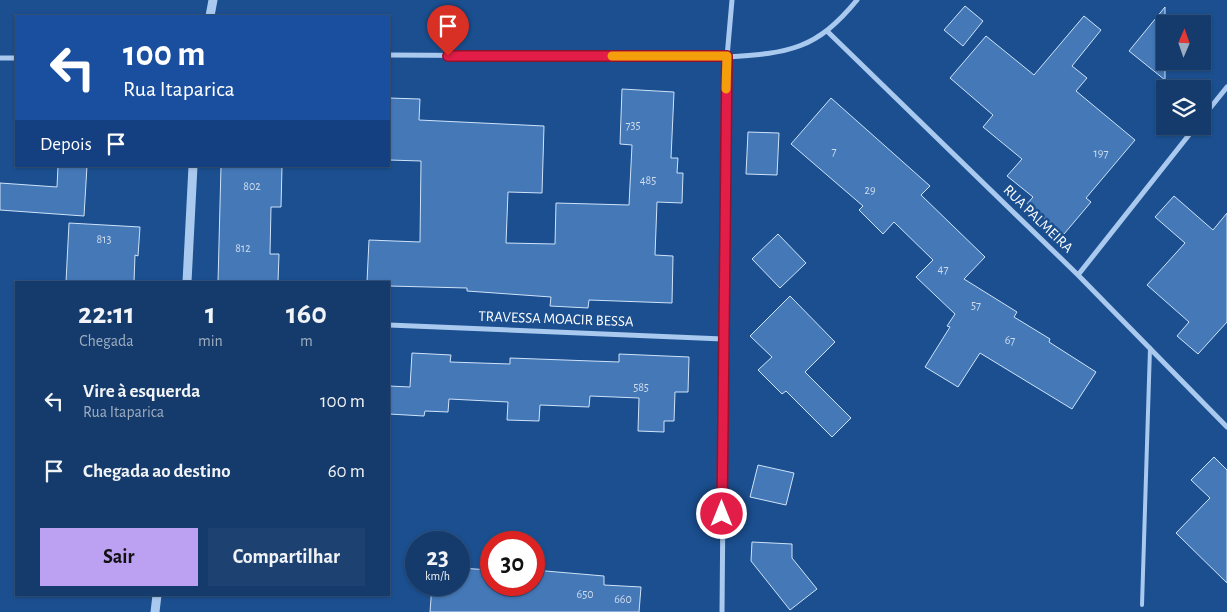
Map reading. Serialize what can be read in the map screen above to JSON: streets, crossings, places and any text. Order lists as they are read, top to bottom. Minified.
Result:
{"streets":{"street":["RUA PALMEIRA","TRAVESSA MOACIR BESSA"]},"house_numbers":["735","7","197","485","802","29","813","812","47","57","67","585","650","660"],"north":"top","page":{"turn":["100 m","Rua Itaparica"],"then":"Depois","eta":["22:11","Chegada","1","min","160","m"],"list":[{"name":"Vire à esquerda","note":"Rua Itaparica","value":"100 m"},{"name":"Chegada ao destino","value":"60 m"}],"buttons":["Sair","Compartilhar"],"speed":"23 km/h","limit":"30"}}
